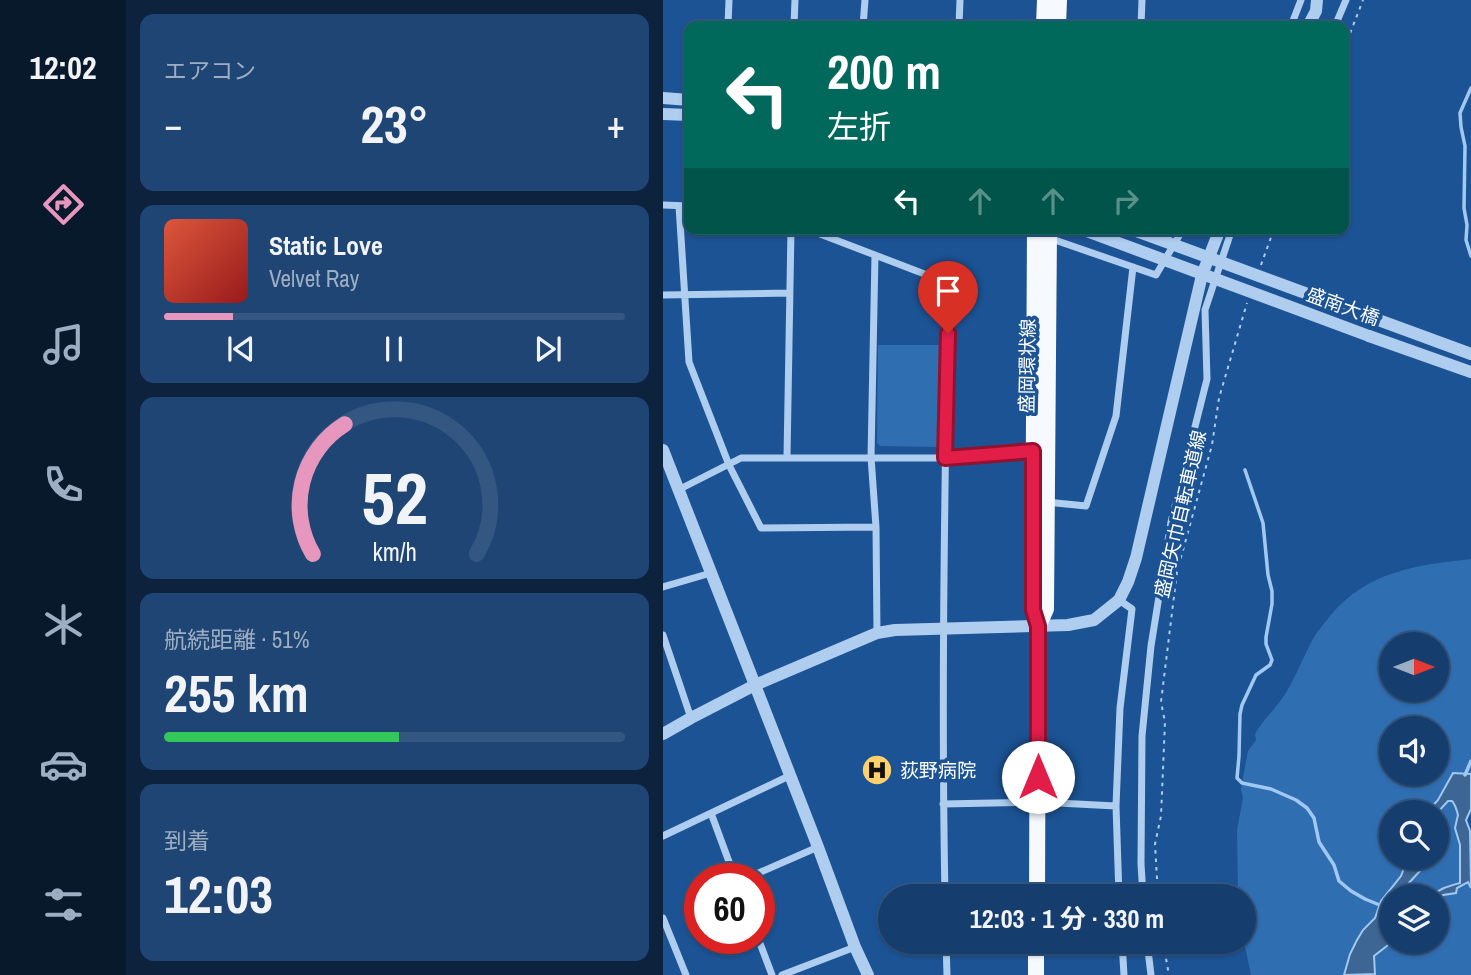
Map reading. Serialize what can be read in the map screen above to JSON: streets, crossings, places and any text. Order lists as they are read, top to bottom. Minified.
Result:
{"streets":{"main road":["盛岡環状線"],"street":["盛南大橋"],"path":["盛岡矢巾自転車道線"]},"places":{"hospital":["荻野病院"]},"north":"right","page":{"tabs":"12:02","tile":["エアコン",["航続距離 · 51%","255 km"],["到着","12:03"]],"turn":["200 m","左折"],"heat":["−","23°","+"],"song":["Static Love","Velvet Ray"],"limit":"60","trip":"12:03 · 1 分 · 330 m","gauge":["52","km/h"]}}
